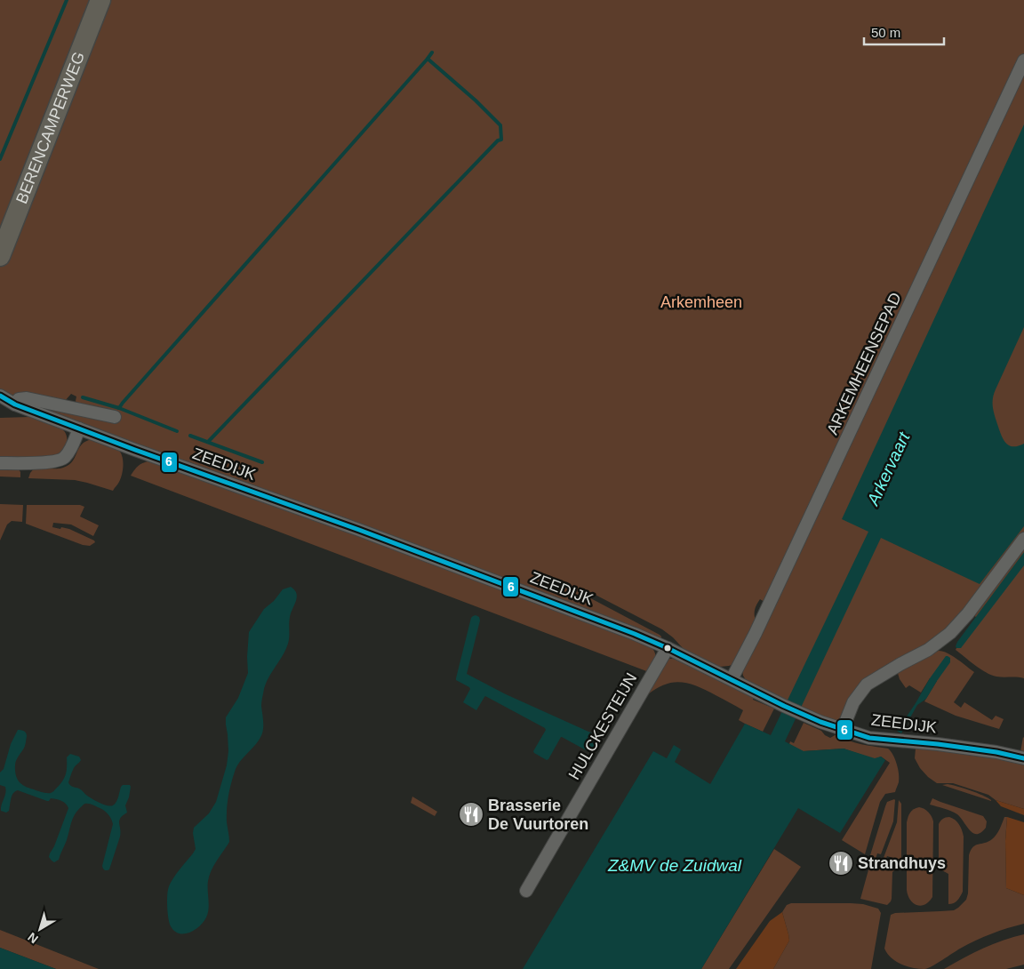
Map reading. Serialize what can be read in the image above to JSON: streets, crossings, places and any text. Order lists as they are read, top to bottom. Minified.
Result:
{"streets":{"main road":["BERENCAMPERWEG"],"street":["ARKEMHEENSEPAD","ZEEDIJK","HULCKESTEIJN"]},"crossings":[["ARKEMHEENSEPAD","ZEEDIJK"],["ZEEDIJK","HULCKESTEIJN"]],"water":["Arkervaart","Z&MV de Zuidwal"],"parks":["Arkemheen"],"places":{"restaurant":["Brasserie De Vuurtoren","Strandhuys"]},"lines":["transit line 6"],"scale_bar":"50 m","north":"bottom left"}
